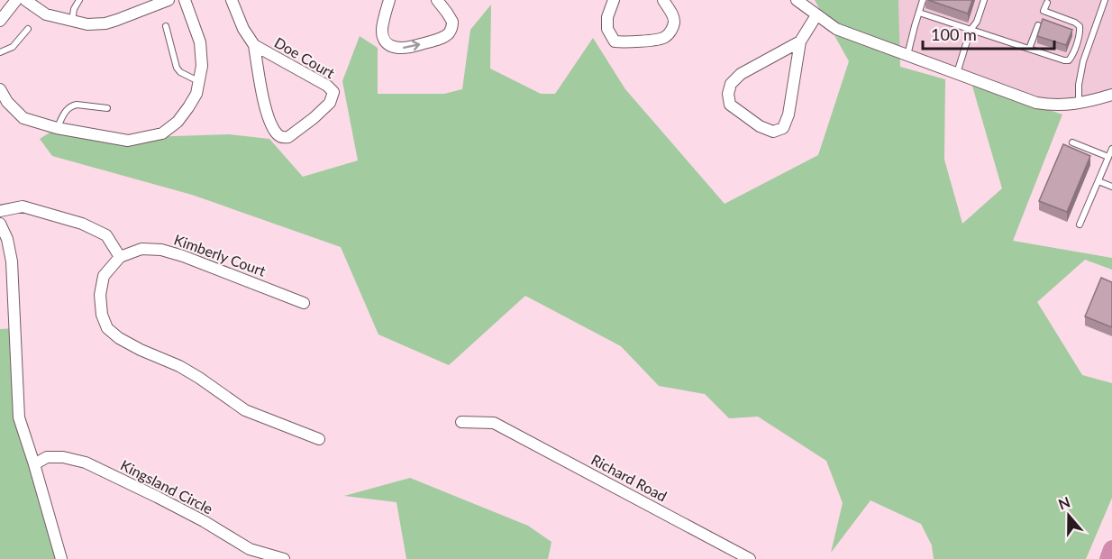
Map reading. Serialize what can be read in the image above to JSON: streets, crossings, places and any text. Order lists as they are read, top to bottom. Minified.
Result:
{"streets":{"street":["Doe Court","Kimberly Court","Richard Road","Kingsland Circle"]},"scale_bar":"100 m","north":"top"}
